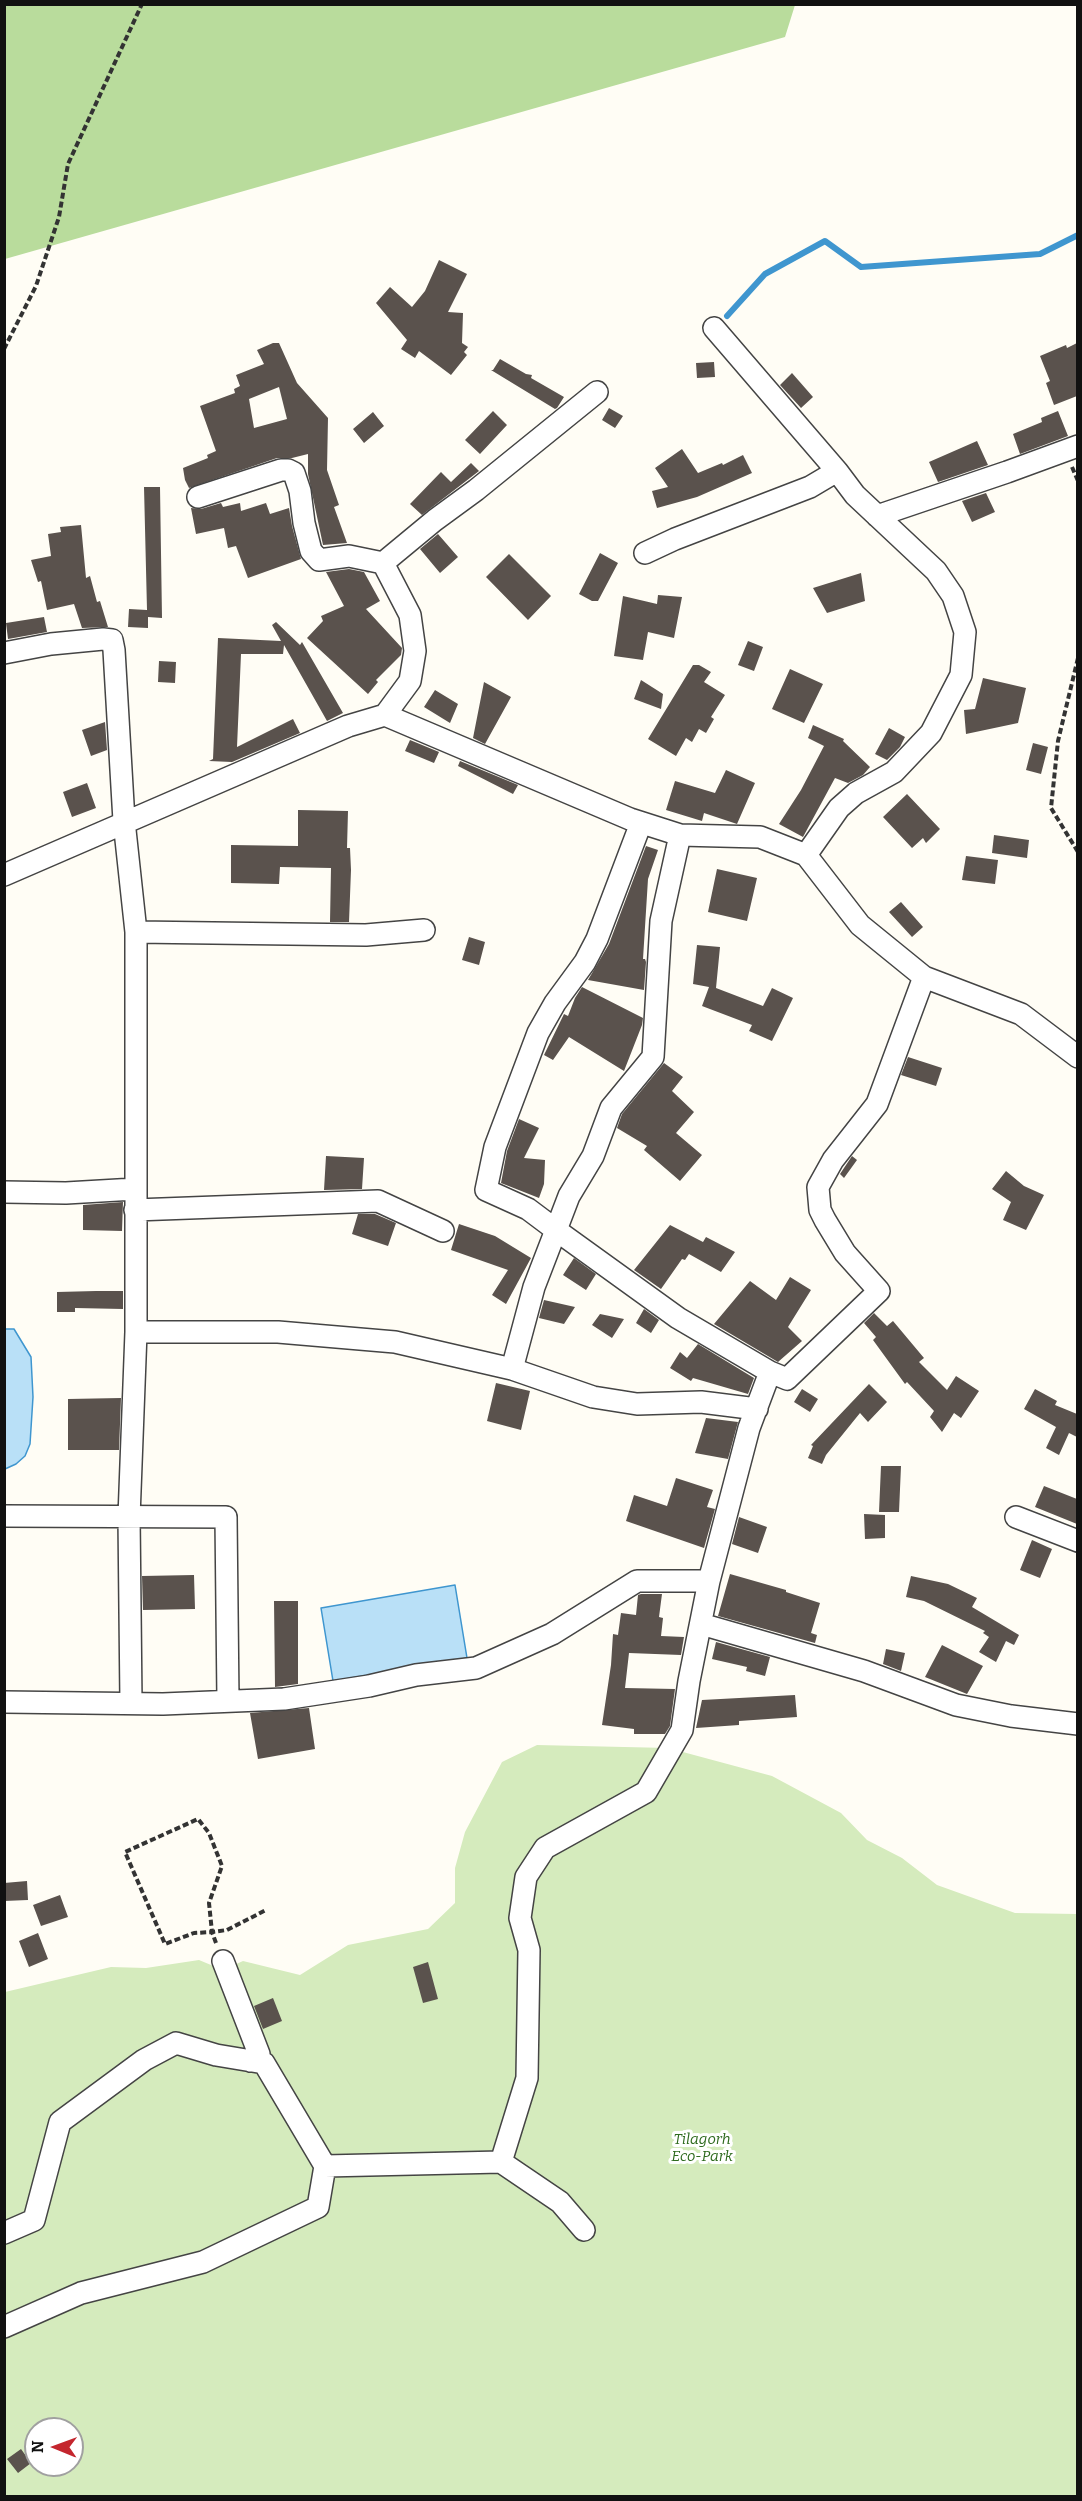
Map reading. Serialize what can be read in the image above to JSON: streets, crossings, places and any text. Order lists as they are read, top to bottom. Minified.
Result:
{"parks":["Tilagorh Eco-Park"],"north":"left"}
